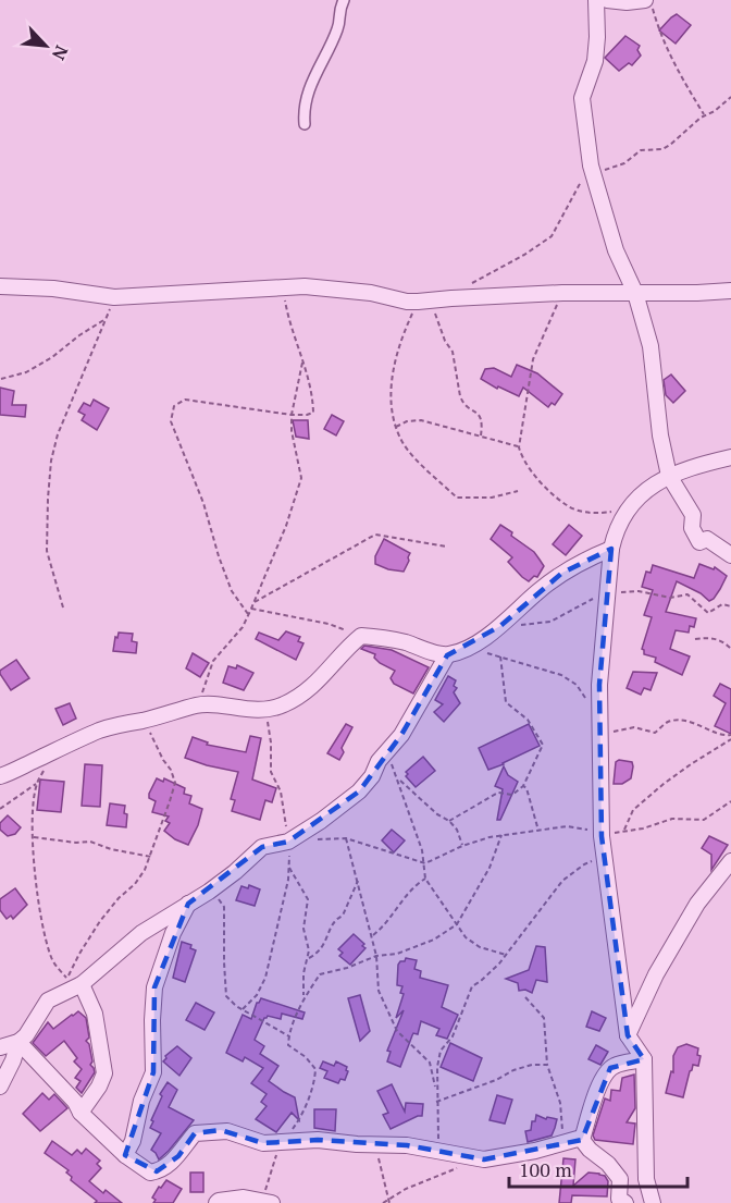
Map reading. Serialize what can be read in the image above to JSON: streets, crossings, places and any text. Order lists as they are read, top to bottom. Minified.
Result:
{"scale_bar":"100 m","north":"bottom right"}
